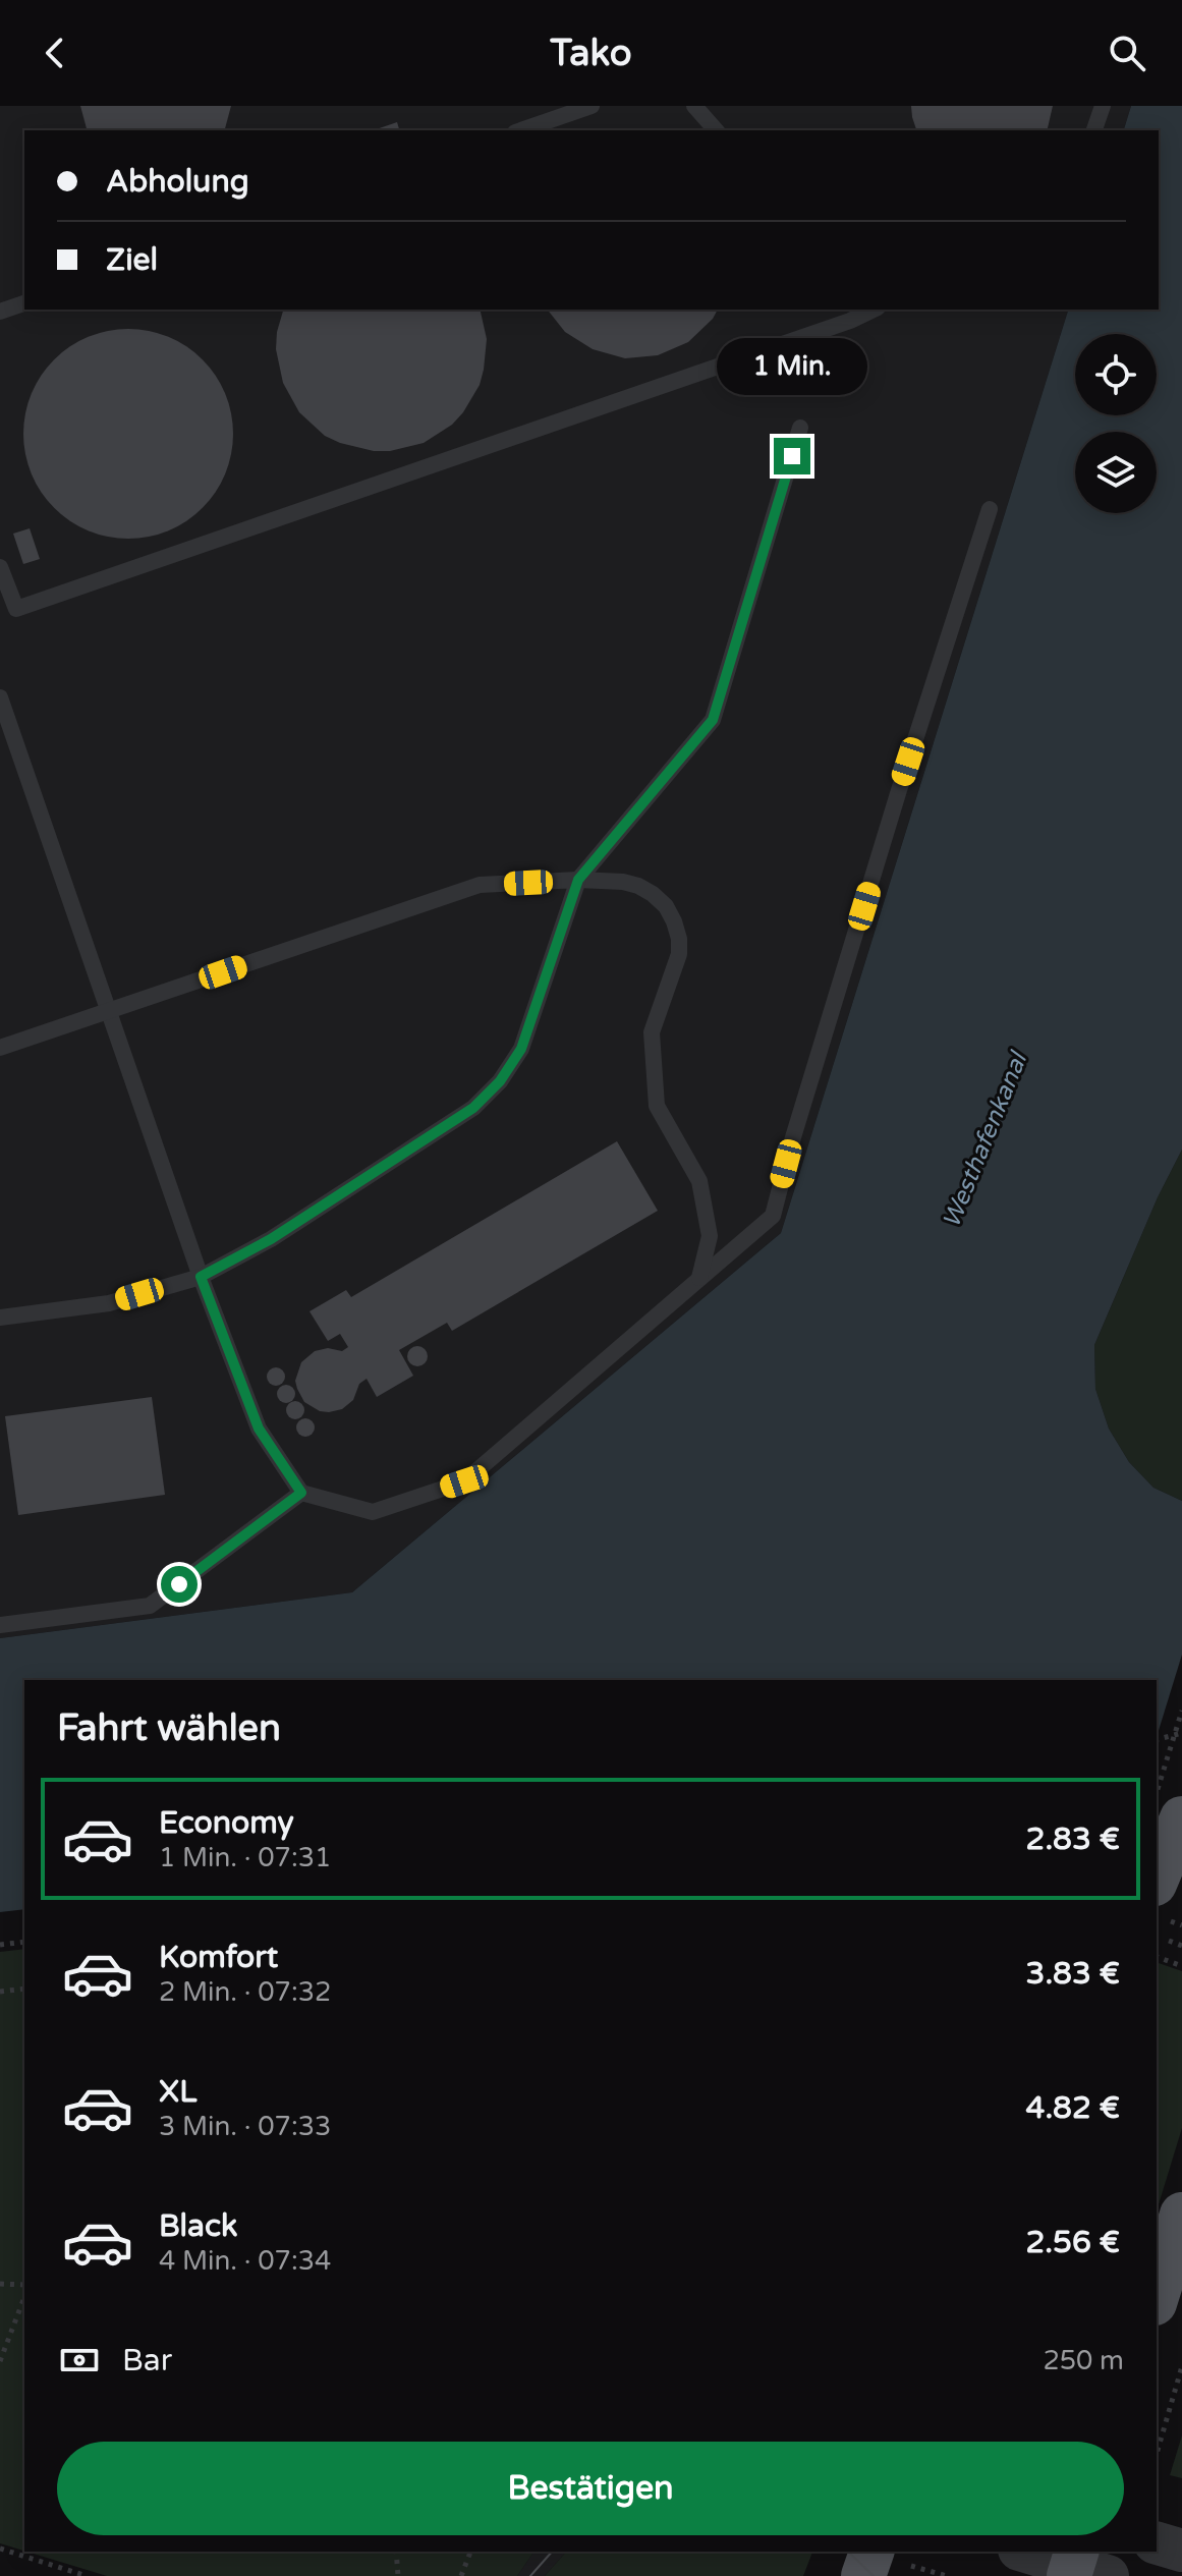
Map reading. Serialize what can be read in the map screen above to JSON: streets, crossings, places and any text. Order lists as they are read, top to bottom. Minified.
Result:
{"water":["Westhafenkanal"],"page":{"header":"Tako","banner":["Abholung","Ziel"],"bubble":"1 Min.","heading":"Fahrt wählen","list":[{"name":"Economy","note":"1 Min. · 07:31","value":"2.83 €"},{"name":"Komfort","note":"2 Min. · 07:32","value":"3.83 €"},{"name":"XL","note":"3 Min. · 07:33","value":"4.82 €"},{"name":"Black","note":"4 Min. · 07:34","value":"2.56 €"}],"pay":["Bar","250 m"],"buttons":"Bestätigen"}}
